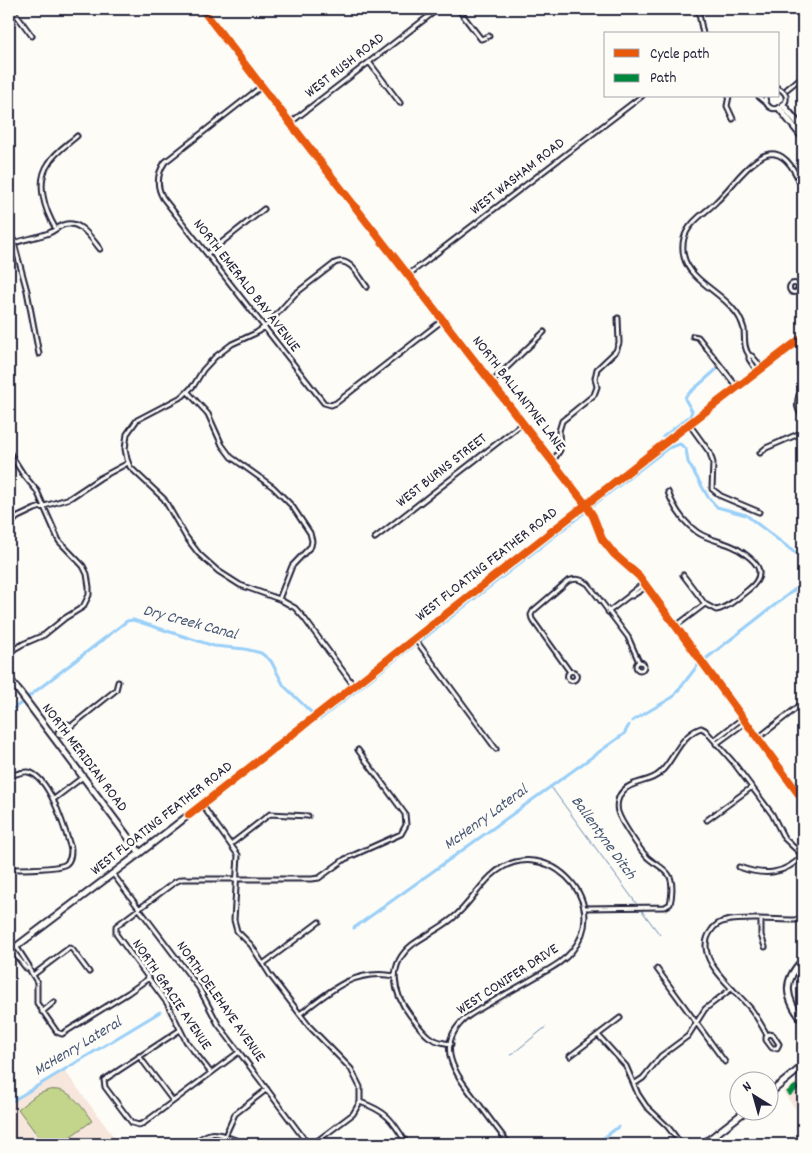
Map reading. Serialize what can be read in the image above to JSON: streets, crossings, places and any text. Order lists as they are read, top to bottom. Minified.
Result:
{"streets":{"street":["WEST RUSH ROAD","WEST WASHAM ROAD","NORTH EMERALD BAY AVENUE","NORTH BALLANTYNE LANE","WEST BURNS STREET","WEST FLOATING FEATHER ROAD","NORTH MERIDIAN ROAD","WEST CONIFER DRIVE","NORTH GRACIE AVENUE","NORTH DELEHAYE AVENUE"]},"crossings":[["WEST RUSH ROAD","NORTH BALLANTYNE LANE"],["WEST WASHAM ROAD","NORTH BALLANTYNE LANE"],["NORTH EMERALD BAY AVENUE","NORTH BALLANTYNE LANE"],["NORTH BALLANTYNE LANE","WEST BURNS STREET"],["NORTH BALLANTYNE LANE","WEST FLOATING FEATHER ROAD"],["WEST FLOATING FEATHER ROAD","NORTH MERIDIAN ROAD"],["WEST FLOATING FEATHER ROAD","NORTH DELEHAYE AVENUE"],["NORTH GRACIE AVENUE","NORTH DELEHAYE AVENUE"]],"water":["Dry Creek Canal","McHenry Lateral","Ballentyne Ditch"],"legend":["Cycle path","Path"],"north":"top left"}
